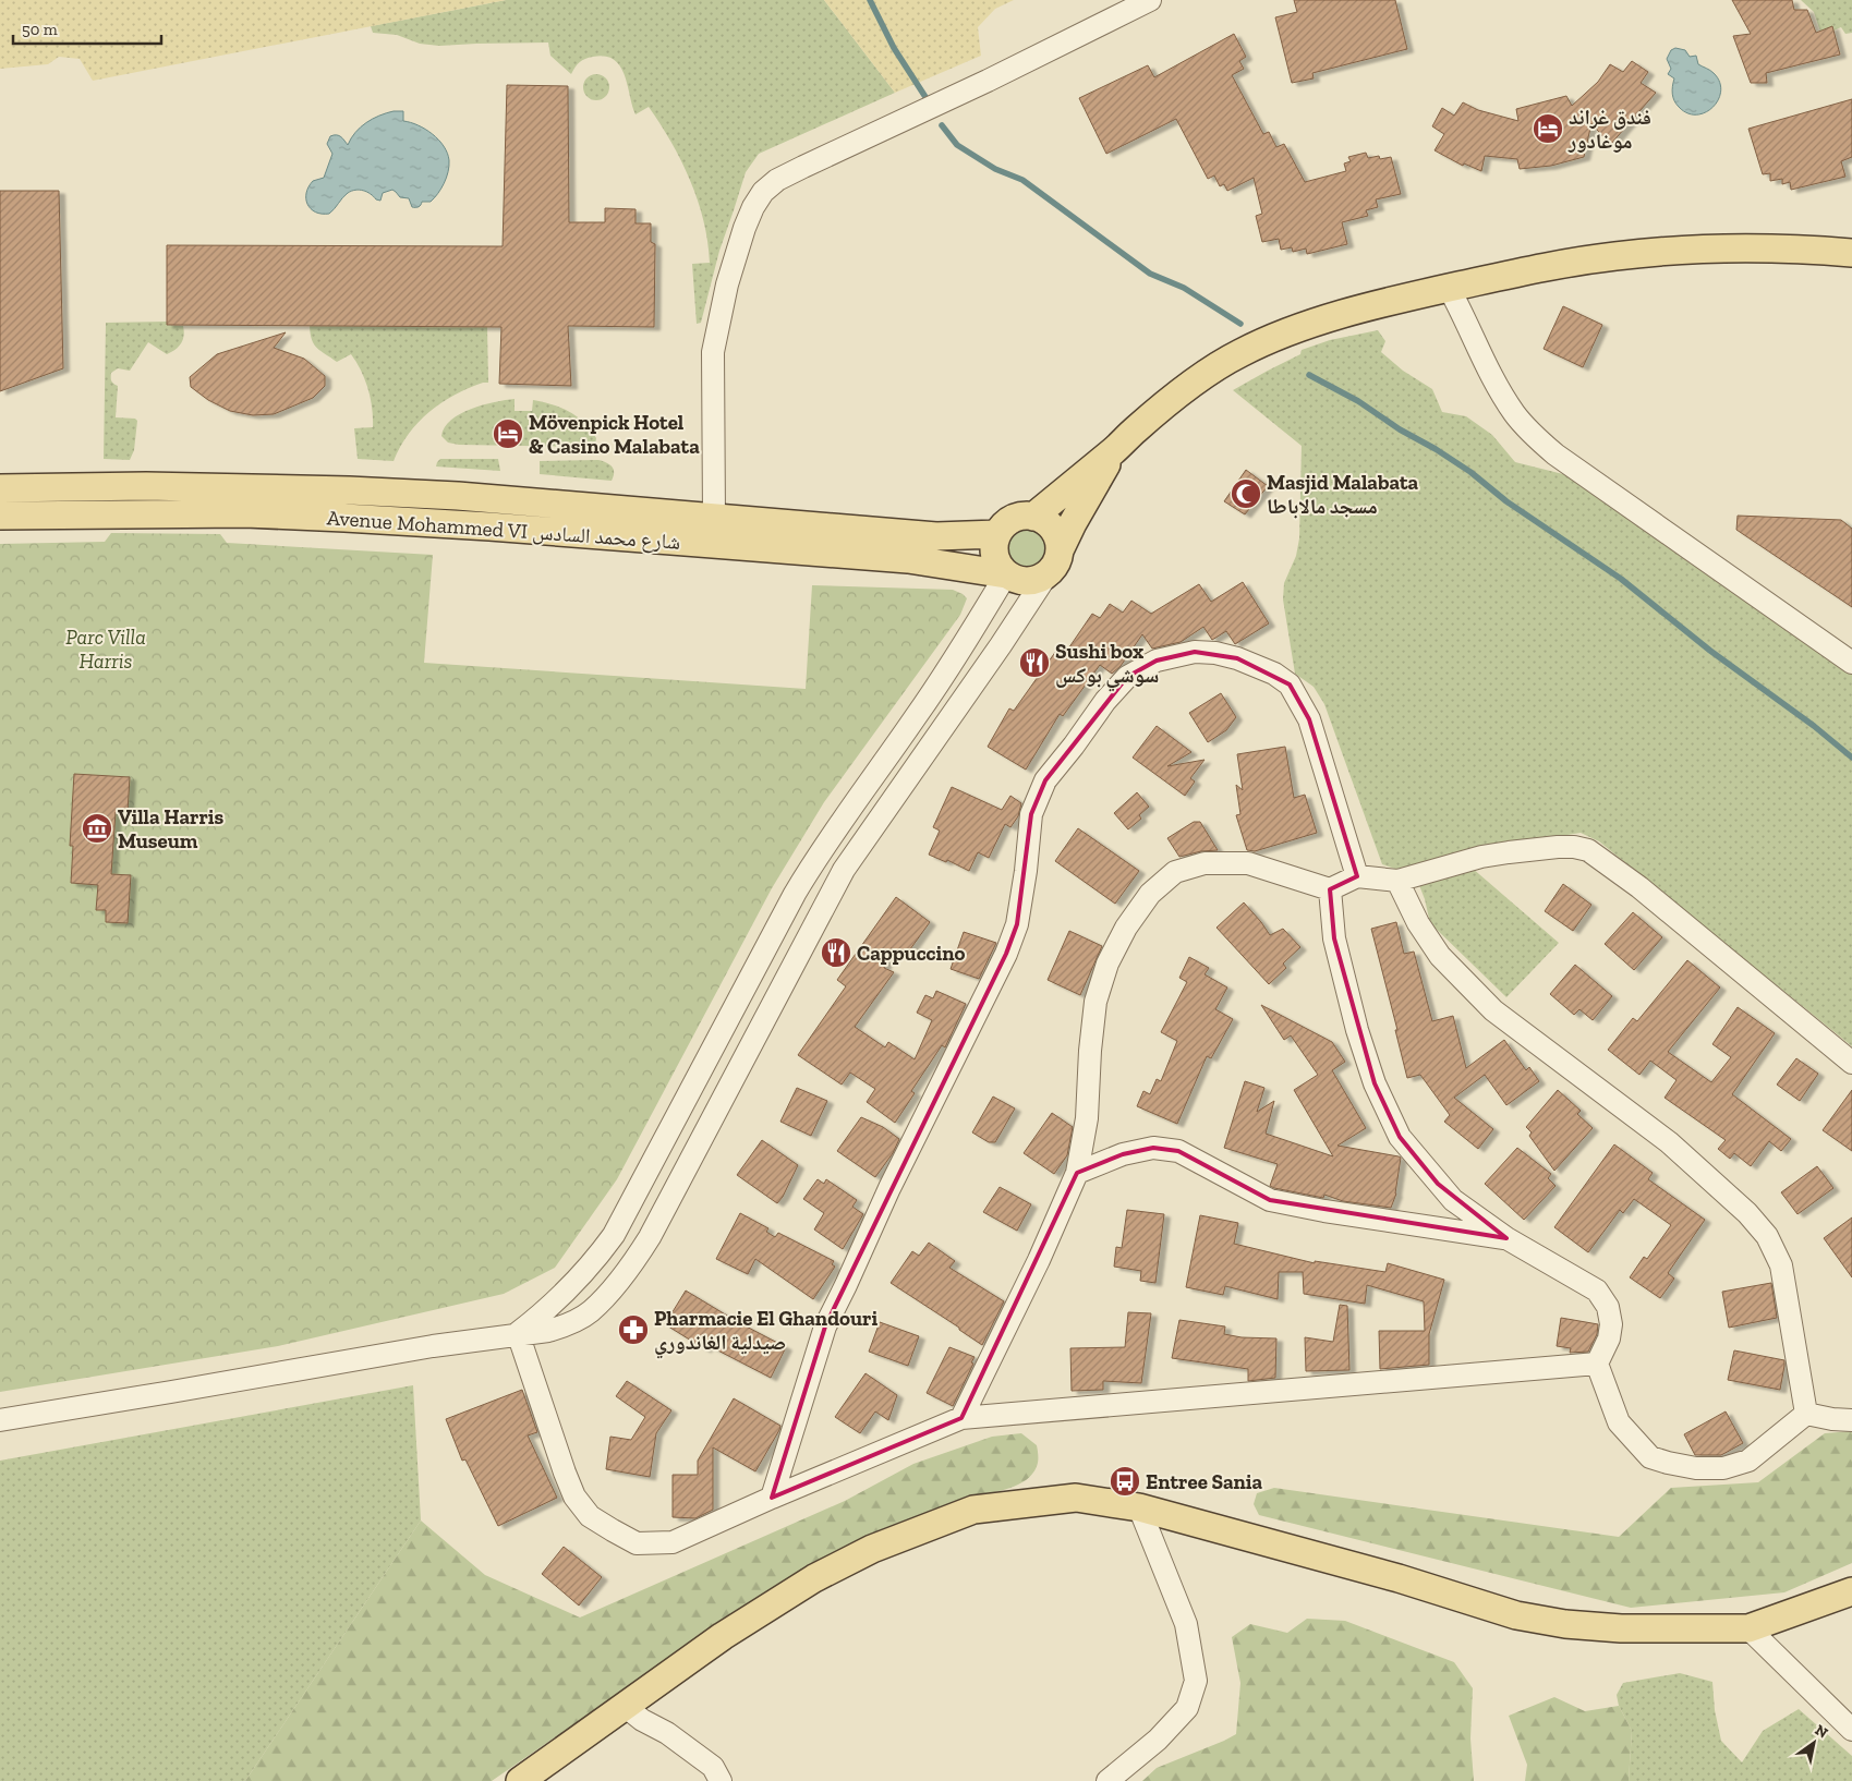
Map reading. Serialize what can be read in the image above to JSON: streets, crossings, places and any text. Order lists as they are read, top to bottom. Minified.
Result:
{"streets":{"main road":["Avenue Mohammed VI شارع محمد السادس"]},"parks":["Parc Villa Harris"],"places":{"hotel":["فندق غراند موغادور","Mövenpick Hotel & Casino Malabata"],"mosque":["Masjid Malabata مسجد مالاباطا"],"restaurant":["Sushi box سوشي بوكس","Cappuccino"],"museum":["Villa Harris Museum"],"pharmacy":["Pharmacie El Ghandouri صيدلية الغاندوري"],"bus stop":["Entree Sania"]},"scale_bar":"50 m","north":"top right"}
